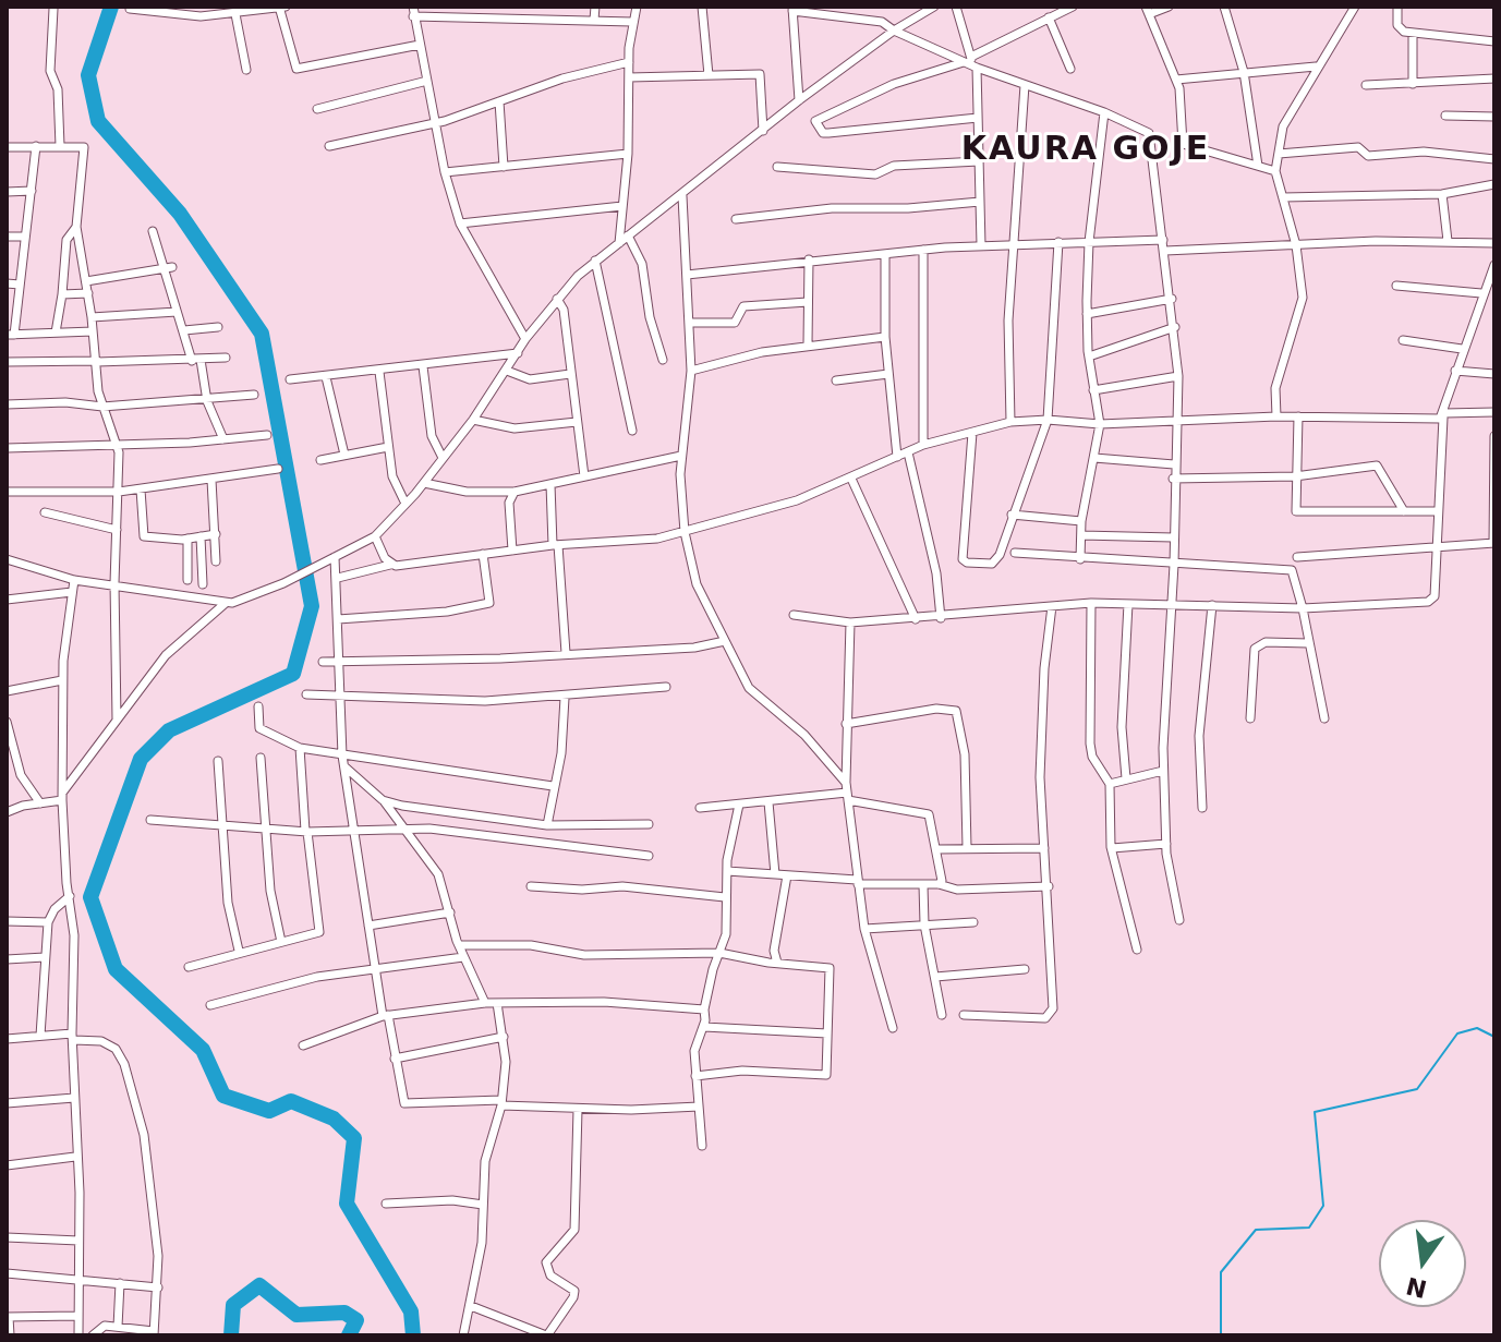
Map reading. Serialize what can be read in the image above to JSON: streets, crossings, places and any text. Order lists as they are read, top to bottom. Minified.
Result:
{"districts":["KAURA GOJE"],"north":"bottom"}
